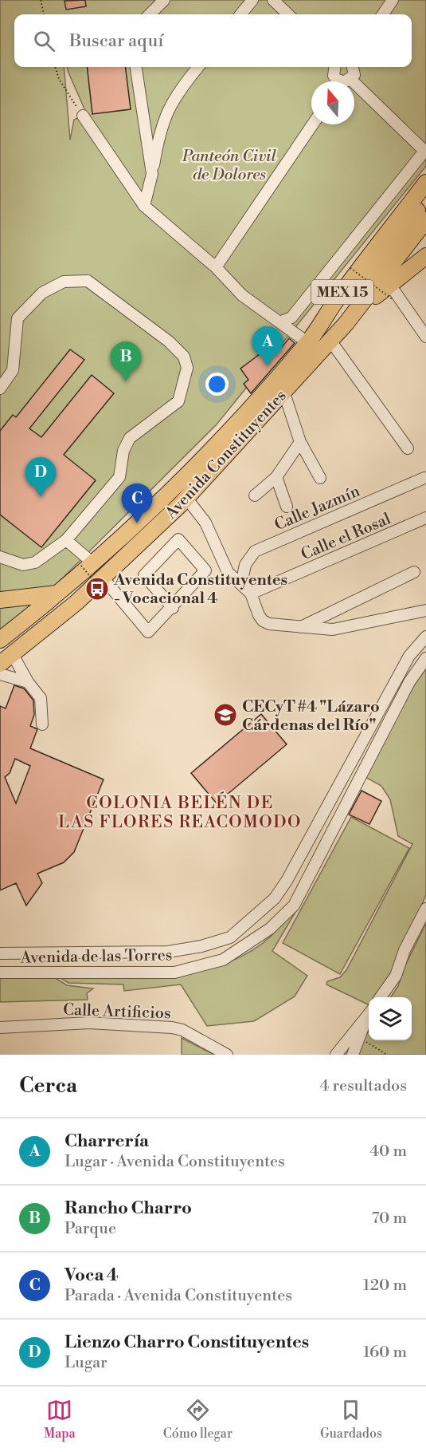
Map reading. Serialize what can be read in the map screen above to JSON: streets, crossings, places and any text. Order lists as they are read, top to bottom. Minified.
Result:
{"streets":{"highway":["MEX 15","Avenida Constituyentes"],"street":["Calle Jazmín","Calle el Rosal","Avenida de las Torres","Calle Artificios"]},"districts":["COLONIA BELÉN DE LAS FLORES REACOMODO"],"parks":["Panteón Civil de Dolores"],"places":{"bus stop":["Avenida Constituyentes - Vocacional 4"],"school or university":["CECyT #4 \"Lázaro Cárdenas del Río\""]},"north":"top","page":{"search":"Buscar aquí","pins":["A","B","D","C"],"heading":["Cerca","4 resultados"],"list":[{"mark":"A","name":"Charrería","note":"Lugar · Avenida Constituyentes","value":"40 m"},{"mark":"B","name":"Rancho Charro","note":"Parque","value":"70 m"},{"mark":"C","name":"Voca 4","note":"Parada · Avenida Constituyentes","value":"120 m"},{"mark":"D","name":"Lienzo Charro Constituyentes","note":"Lugar","value":"160 m"}],"nav":["Mapa","Cómo llegar","Guardados"]}}
